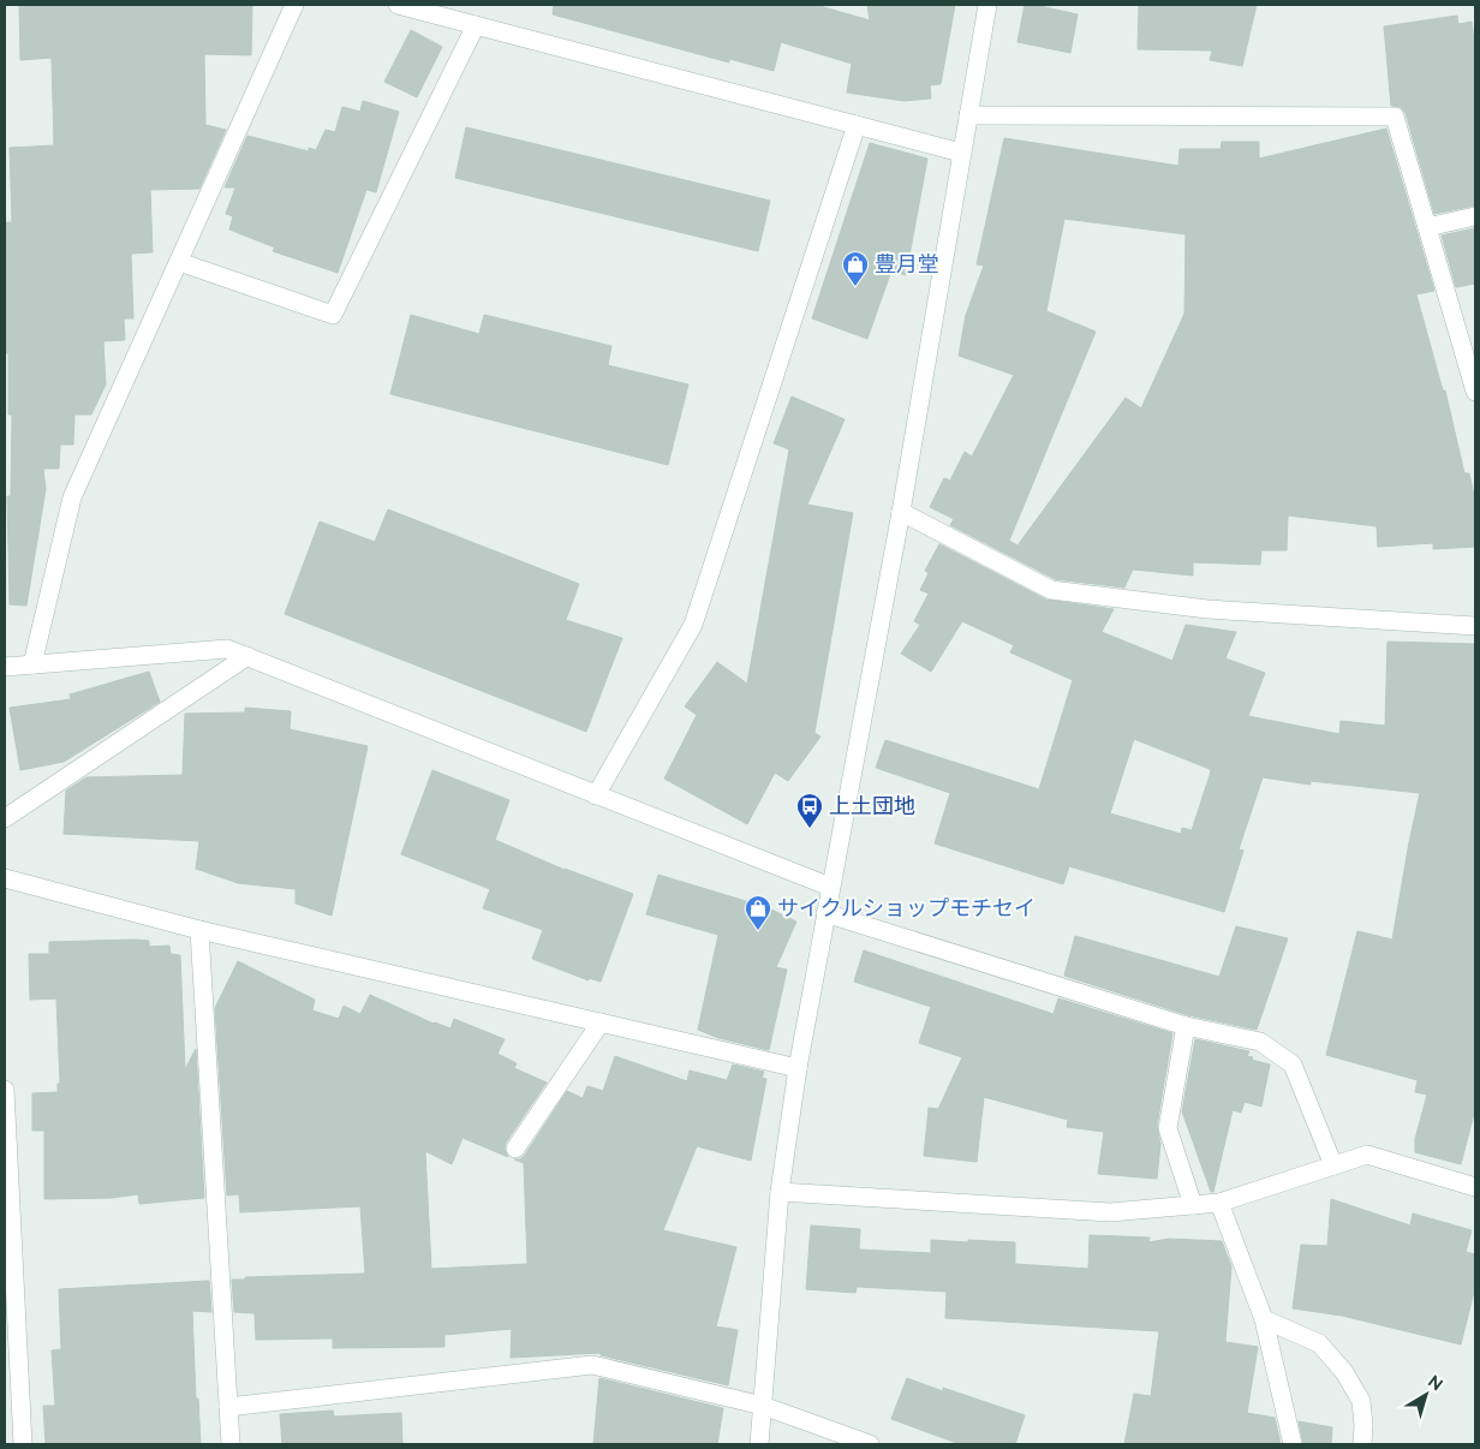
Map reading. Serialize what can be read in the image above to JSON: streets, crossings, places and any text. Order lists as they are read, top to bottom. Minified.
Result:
{"places":{"shop":["豊月堂","サイクルショップモチセイ"],"bus stop":["上土団地"]},"north":"top right"}
